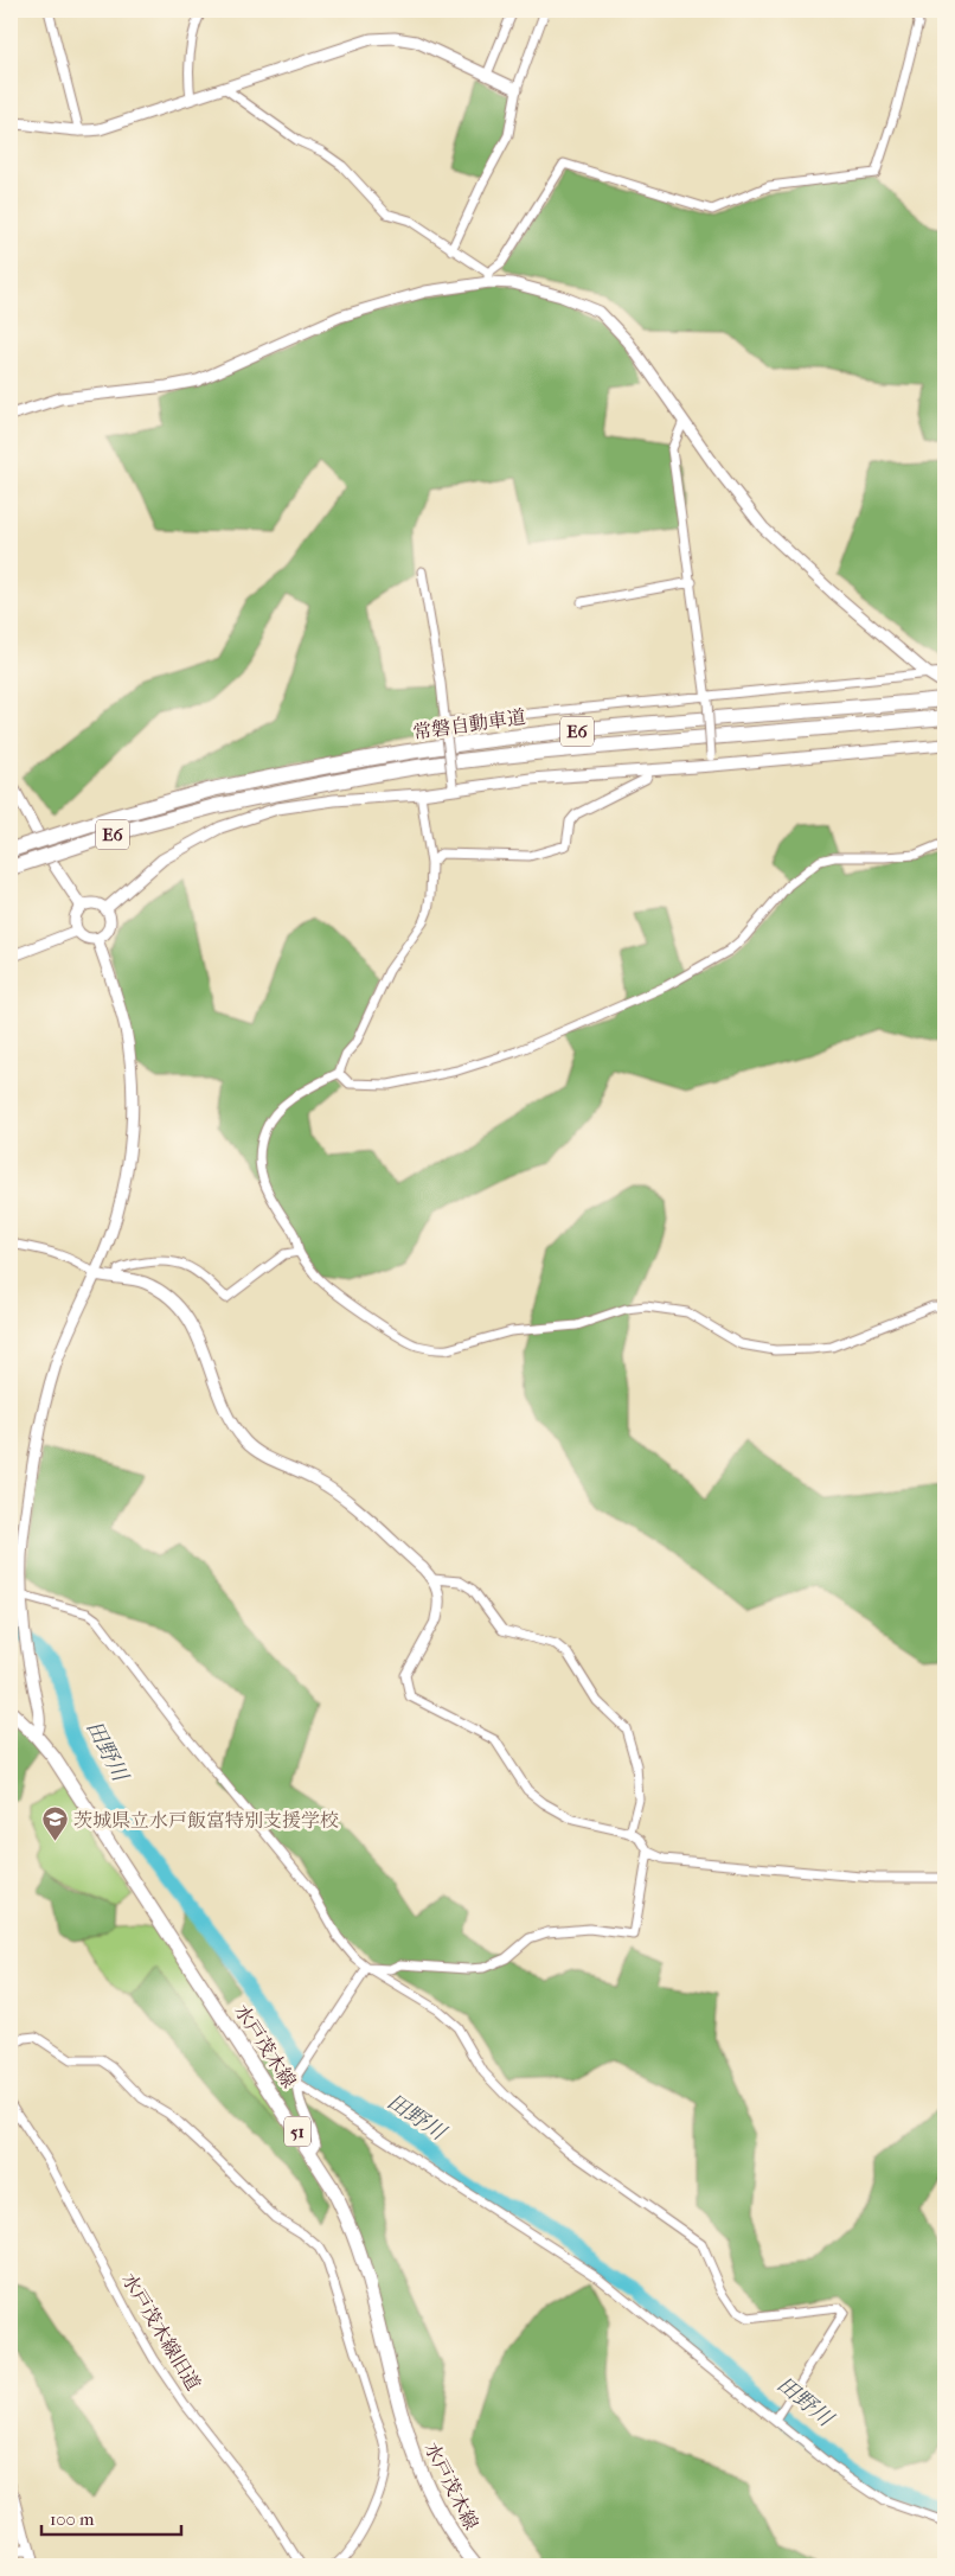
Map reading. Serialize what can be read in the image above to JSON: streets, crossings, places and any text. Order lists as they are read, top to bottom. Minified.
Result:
{"streets":{"highway":["常磐自動車道","E6"],"main road":["水戸茂木線","51"],"street":["水戸茂木線旧道"]},"water":["田野川"],"places":{"school or university":["茨城県立水戸飯富特別支援学校"]},"scale_bar":"100 m"}
